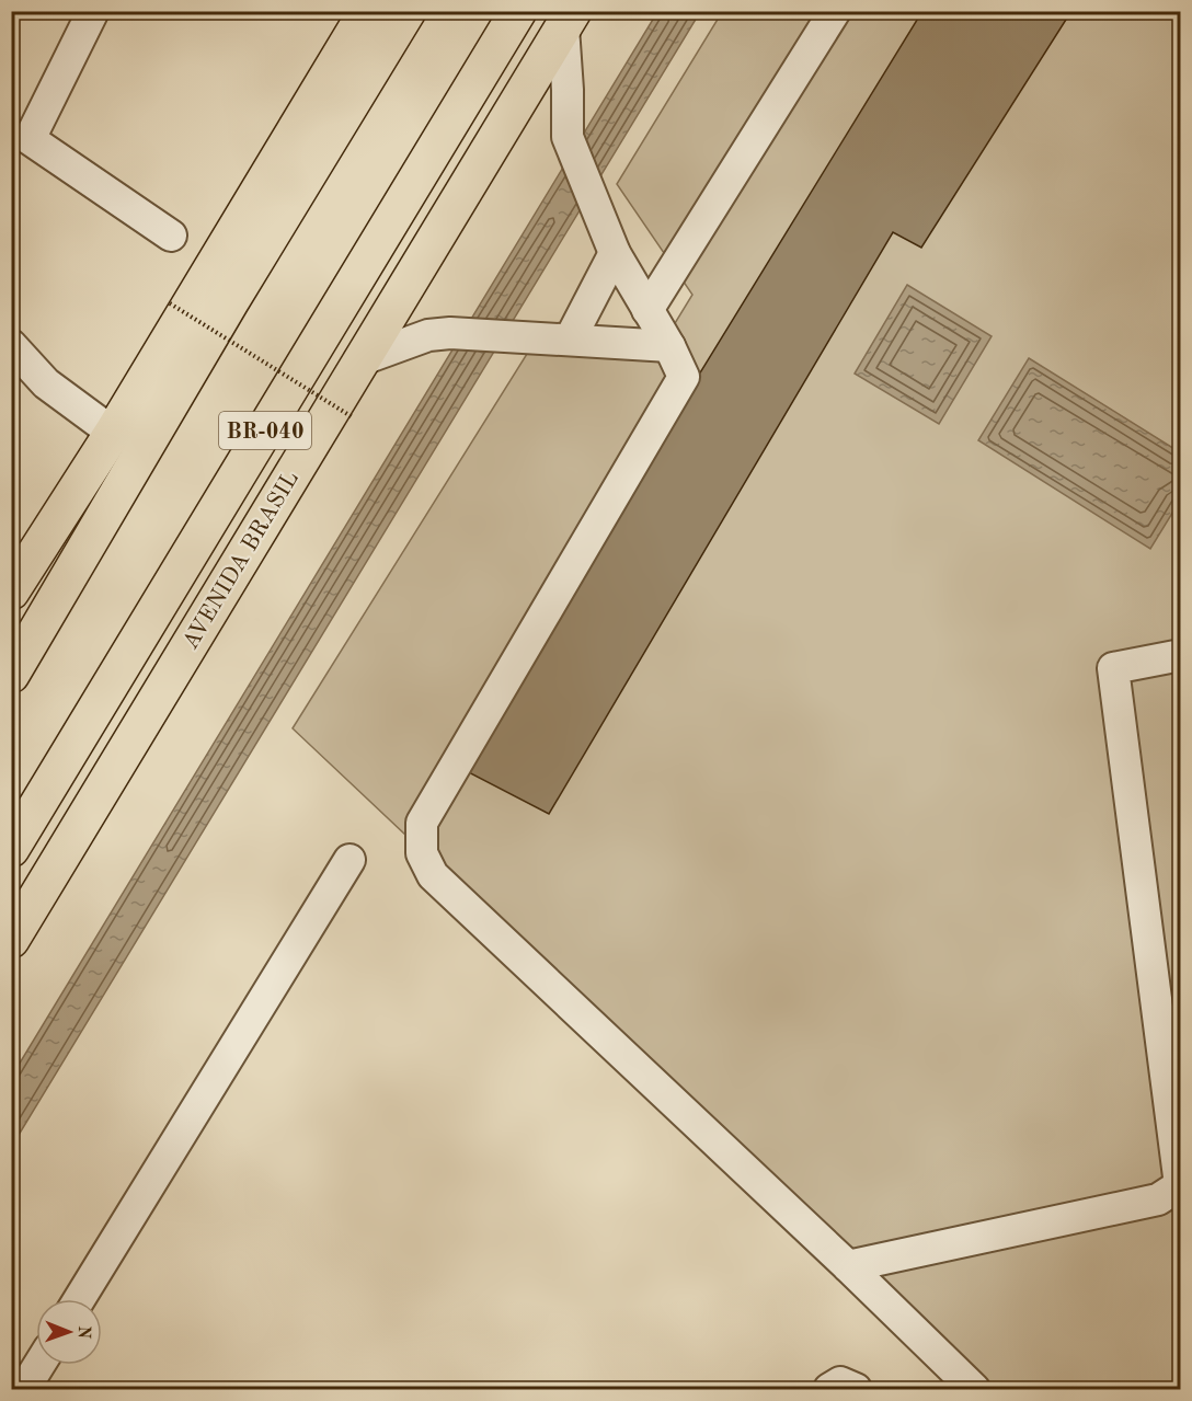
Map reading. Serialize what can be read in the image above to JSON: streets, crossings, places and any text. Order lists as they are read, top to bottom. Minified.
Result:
{"streets":{"highway":["BR-040","AVENIDA BRASIL"]},"north":"right"}
